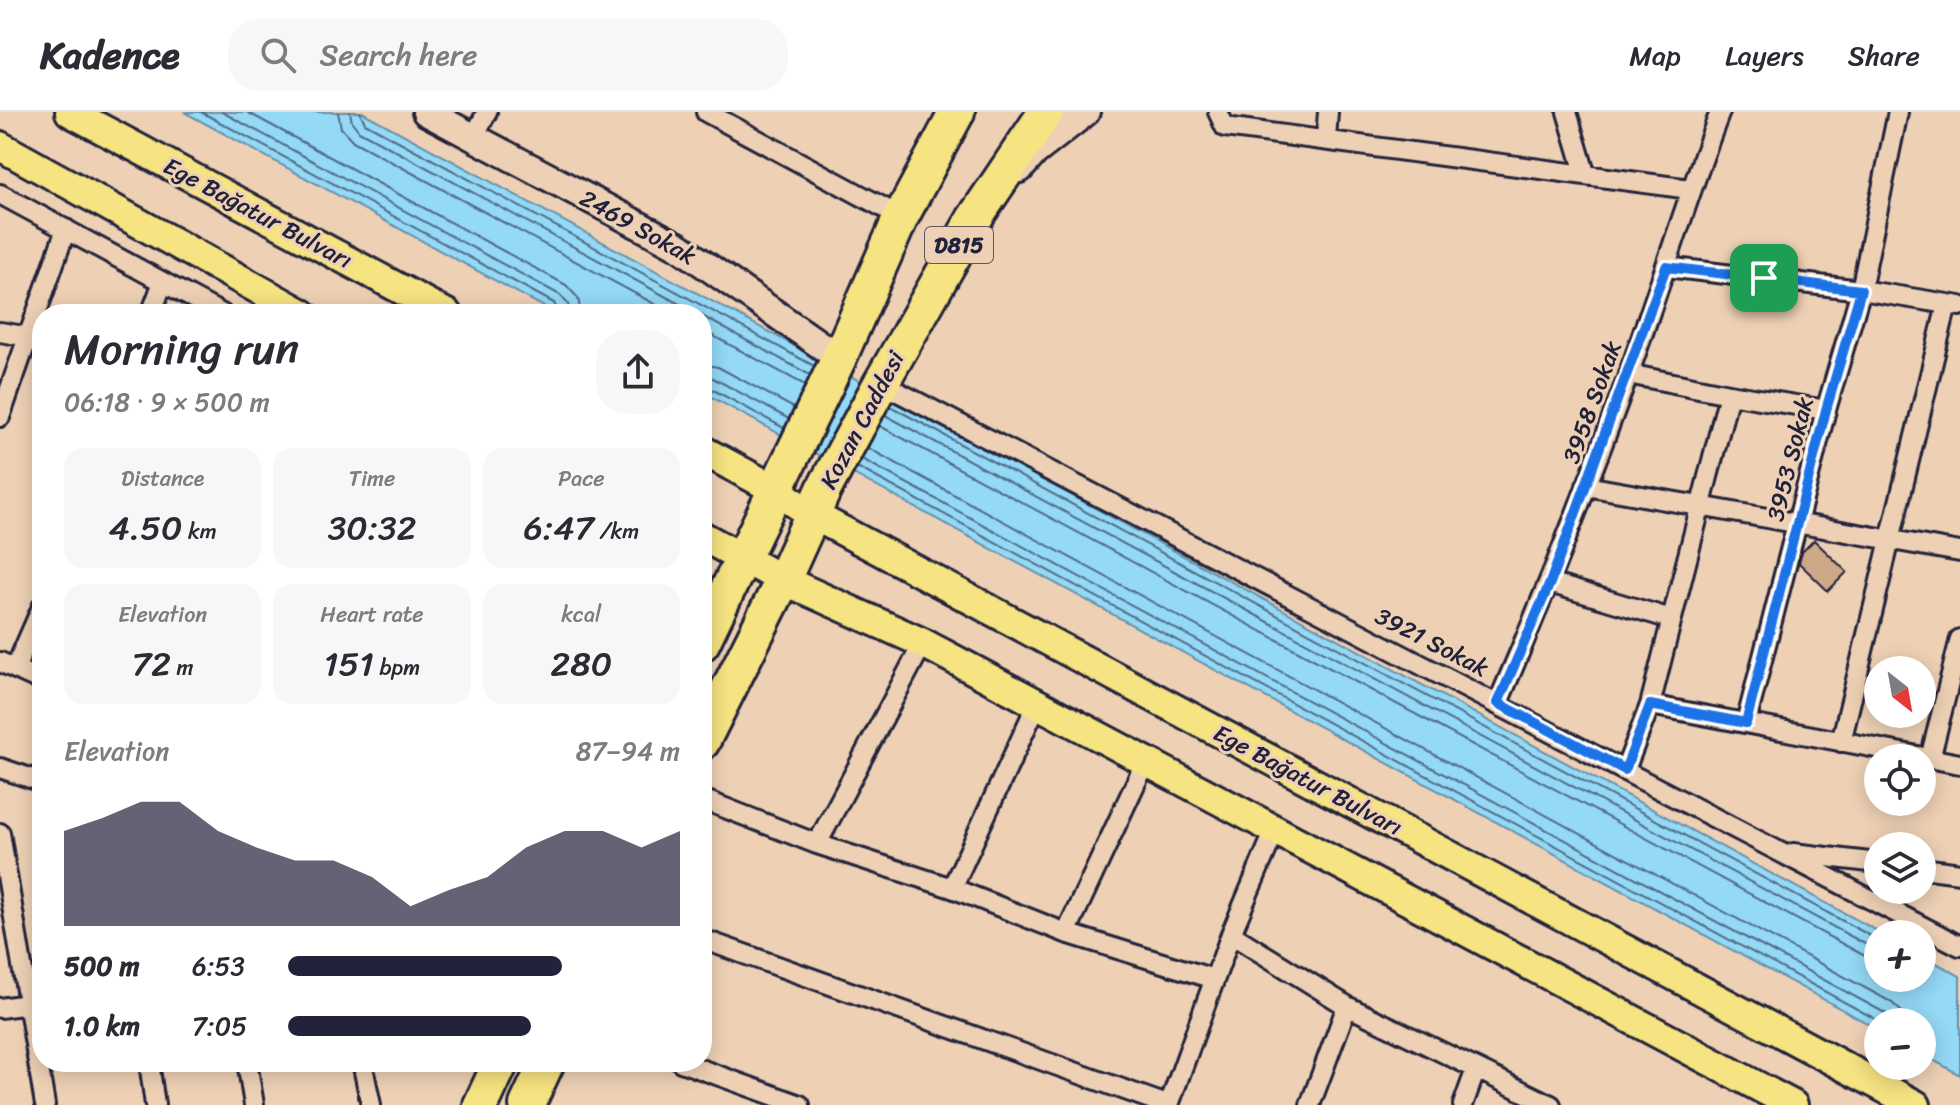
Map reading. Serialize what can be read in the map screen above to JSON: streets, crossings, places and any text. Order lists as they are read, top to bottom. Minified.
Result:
{"streets":{"highway":["D815","Kozan Caddesi"],"main road":["Ege Bağatur Bulvarı"],"street":["2469 Sokak","3958 Sokak","3953 Sokak","3921 Sokak"]},"crossings":[["Ege Bağatur Bulvarı","Kozan Caddesi"],["2469 Sokak","Kozan Caddesi"],["3958 Sokak","3921 Sokak"],["Kozan Caddesi","3921 Sokak"]],"north":"bottom right","page":{"header":"Kadence","search":"Search here","nav":["Map","Layers","Share"],"heading":["Morning run","06:18 · 9 × 500 m"],"stats":[["Distance","4.50 km"],["Time","30:32"],["Pace","6:47 /km"],["Elevation","72 m"],["Heart rate","151 bpm"],["kcal","280"]],"map_buttons":["+","−"],"chart":["Elevation","87–94 m"],"list":[{"name":"500 m","note":"6:53"},{"name":"1.0 km","note":"7:05"}]}}
